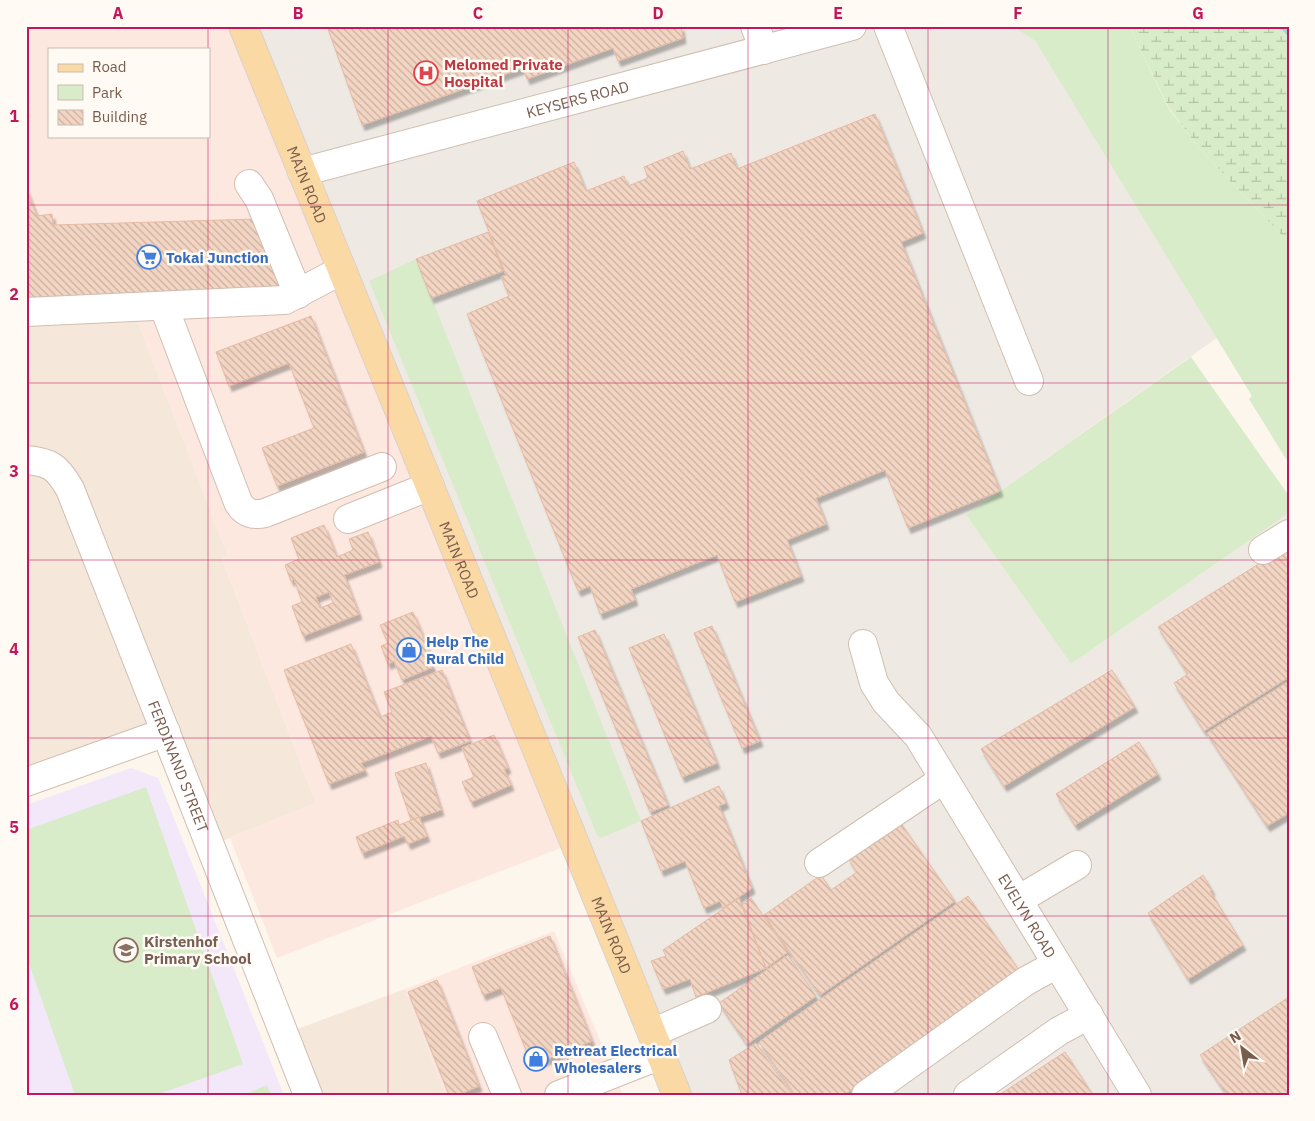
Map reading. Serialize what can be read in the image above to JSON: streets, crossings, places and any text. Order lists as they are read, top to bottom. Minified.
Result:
{"streets":{"main road":["MAIN ROAD"],"street":["KEYSERS ROAD","FERDINAND STREET","EVELYN ROAD"]},"crossings":[["KEYSERS ROAD","MAIN ROAD"]],"places":{"hospital":["Melomed Private Hospital"],"supermarket":["Tokai Junction"],"shop":["Help The Rural Child","Retreat Electrical Wholesalers"],"school or university":["Kirstenhof Primary School"]},"legend":["Road","Park","Building"],"north":"top left","grid":{"columns":["A","B","C","D","E","F","G"],"rows":["1","2","3","4","5","6"]}}
